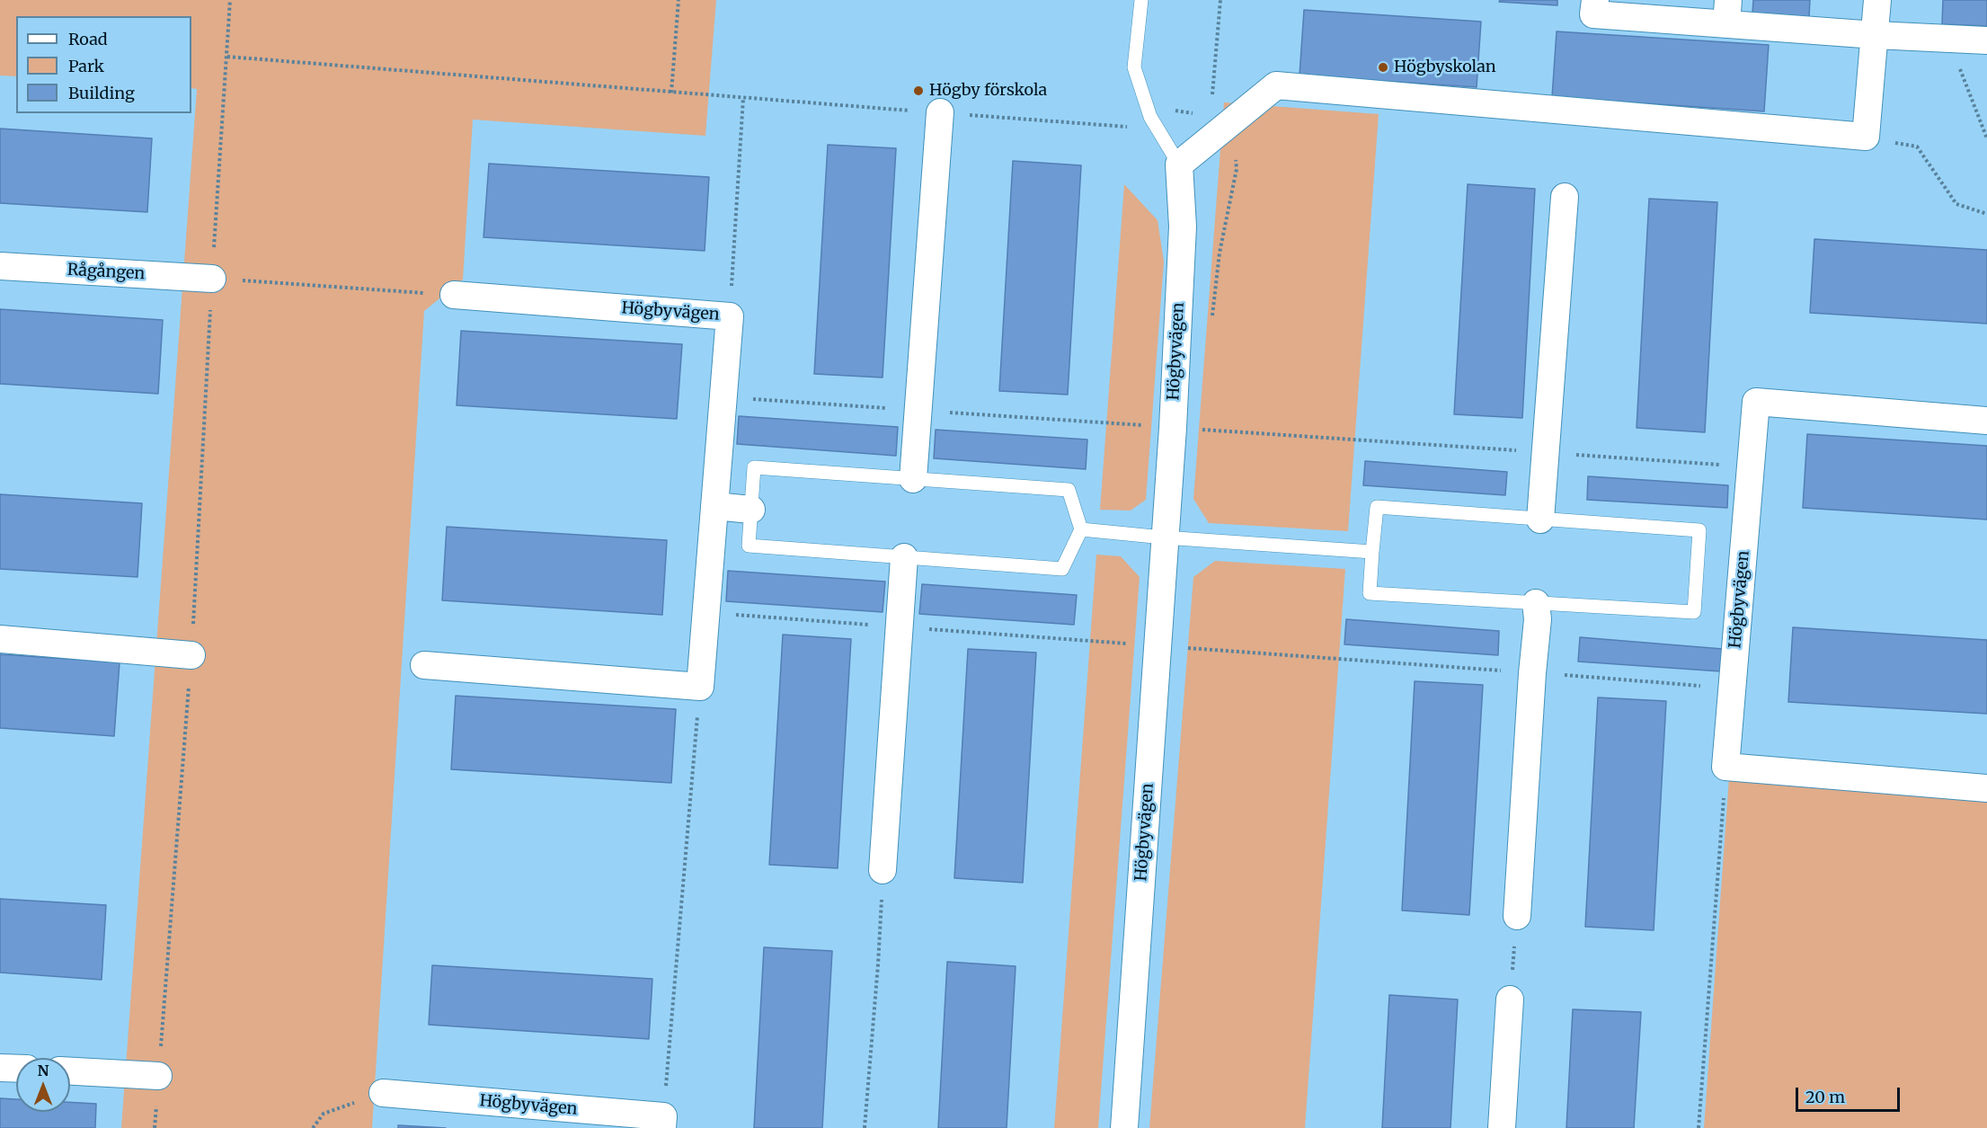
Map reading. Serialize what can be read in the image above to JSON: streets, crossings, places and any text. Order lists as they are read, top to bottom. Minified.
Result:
{"streets":{"street":["Rågången","Högbyvägen"]},"places":["Högbyskolan","Högby förskola"],"legend":["Road","Park","Building"],"scale_bar":"20 m","north":"top"}
